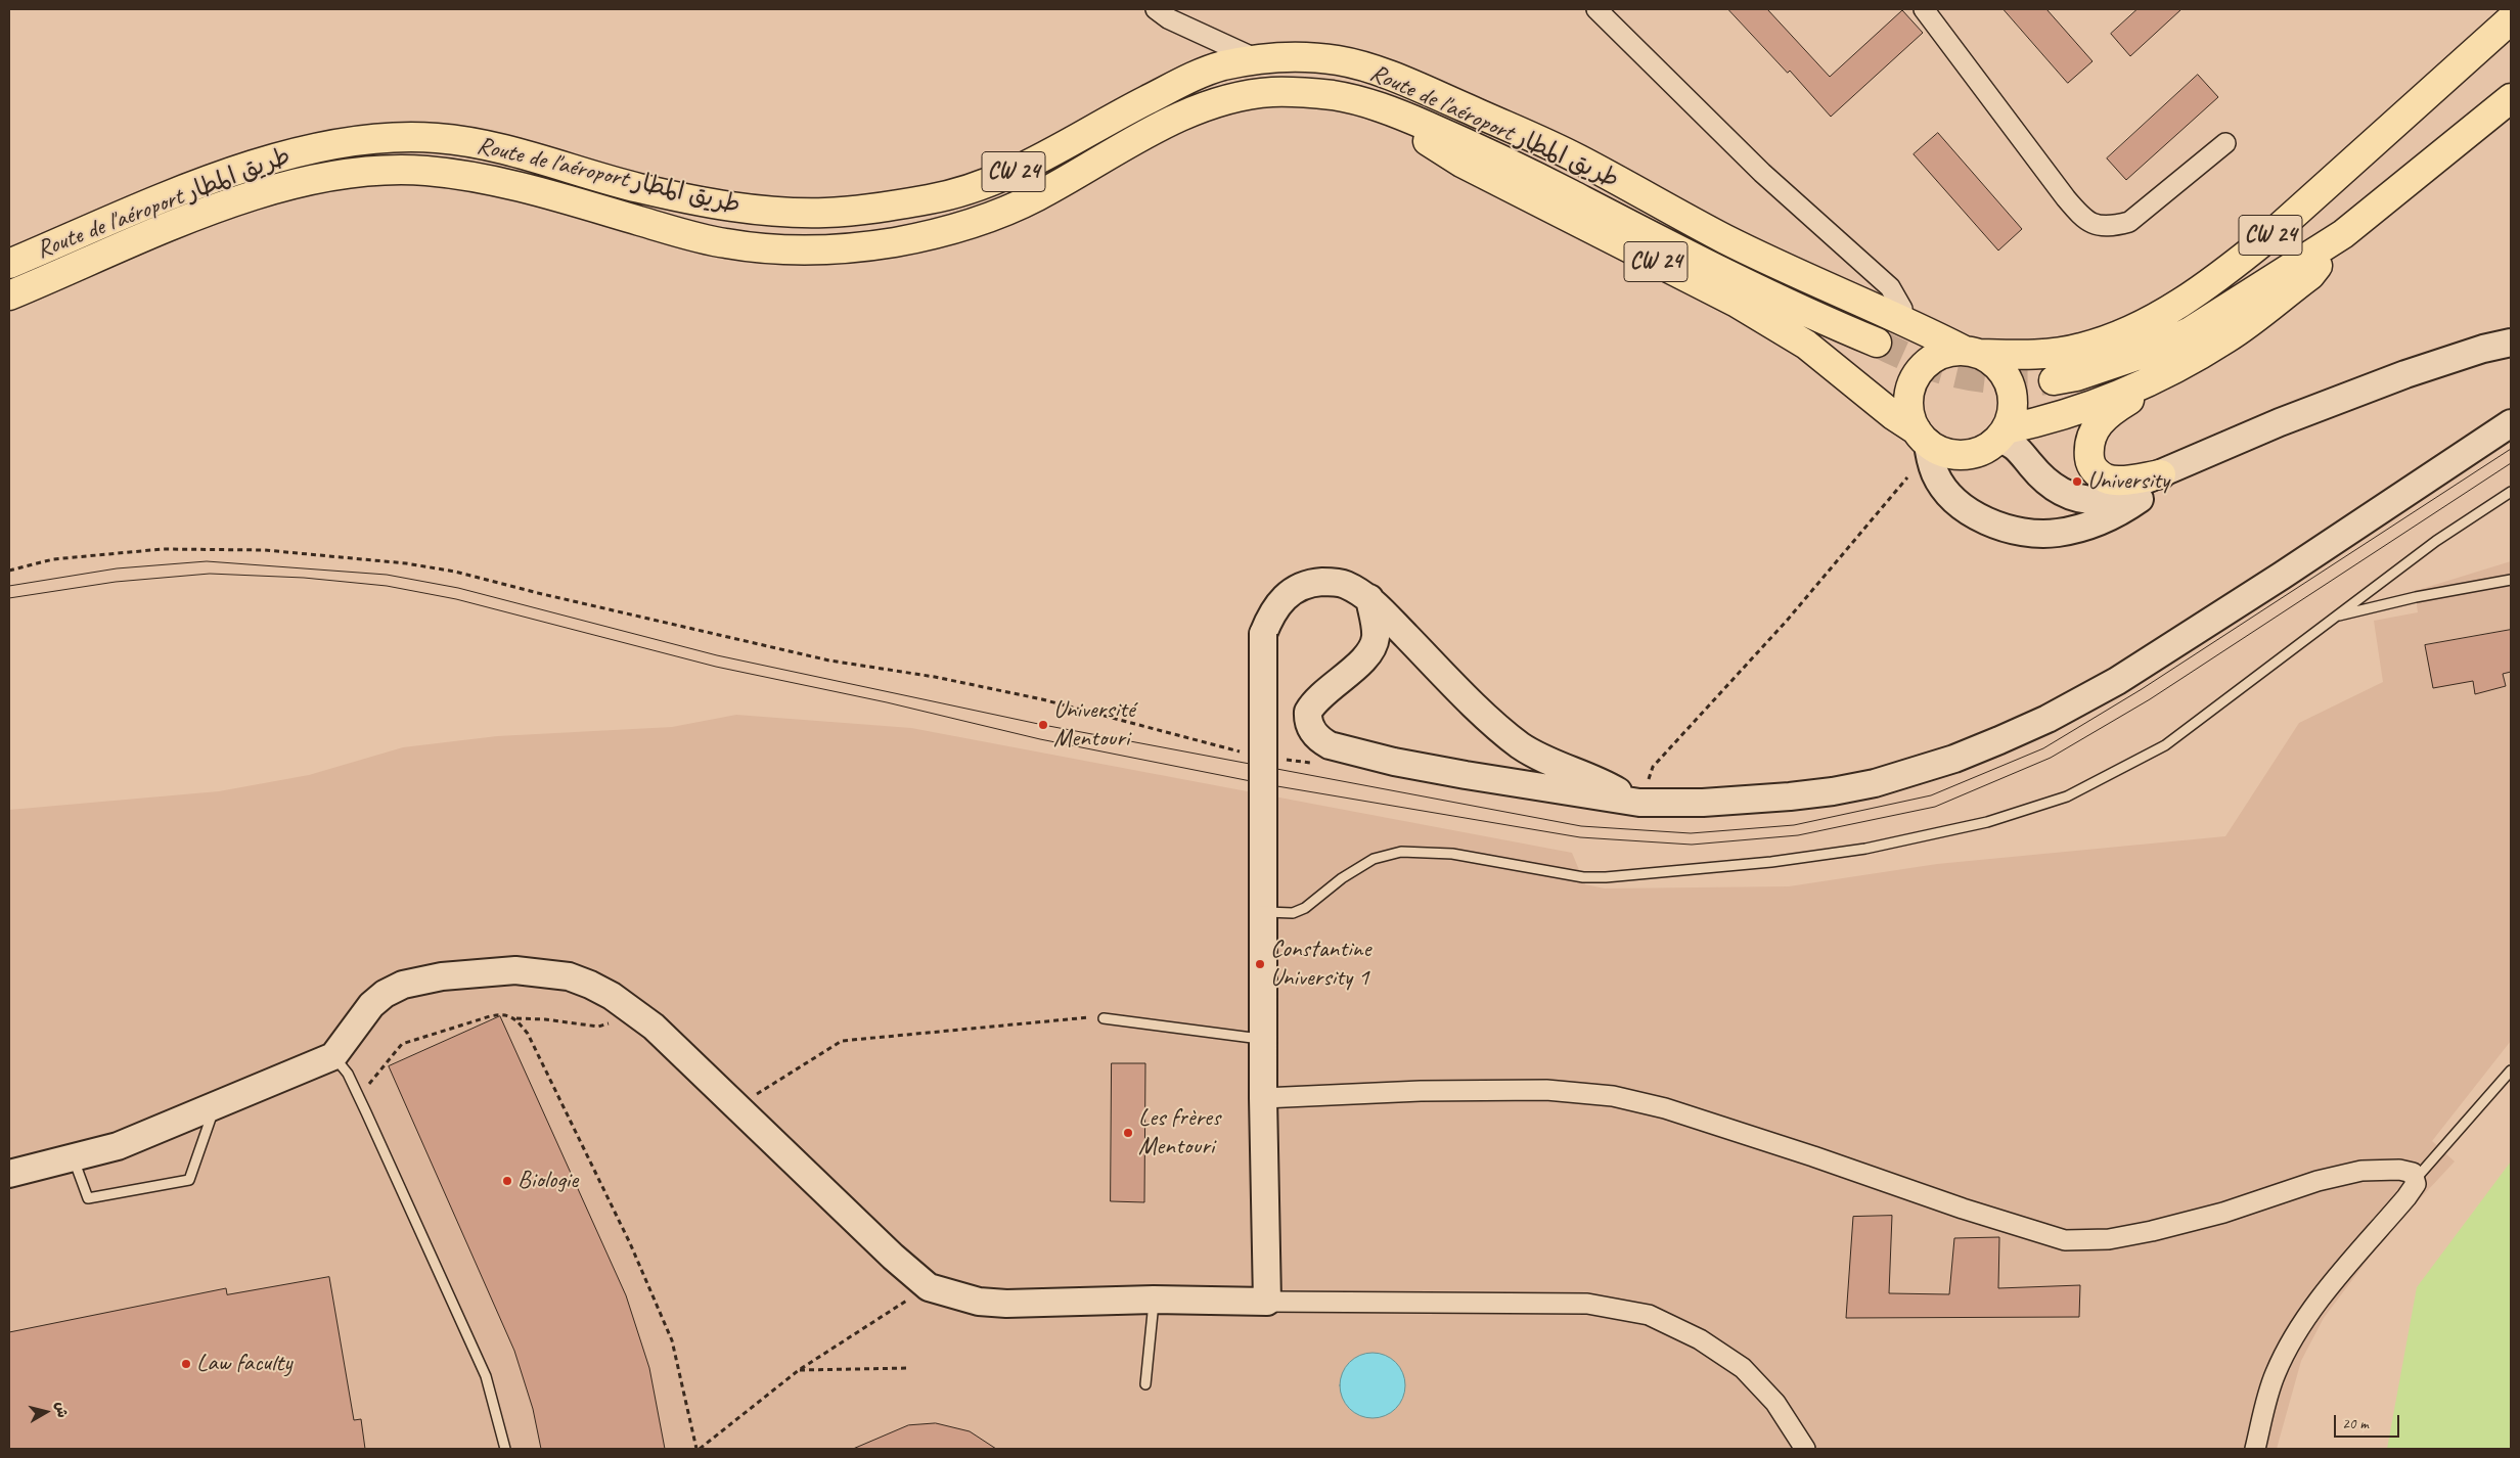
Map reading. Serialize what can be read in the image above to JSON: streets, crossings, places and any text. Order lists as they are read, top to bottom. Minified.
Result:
{"streets":{"highway":["Route de l'aéroport طريق المطار","CW 24"]},"crossings":[["Route de l'aéroport طريق المطار","CW 24"]],"places":["University","Université Mentouri","Constantine University 1","Les frères Mentouri","Biologie","Law faculty"],"scale_bar":"20 m","north":"right"}
